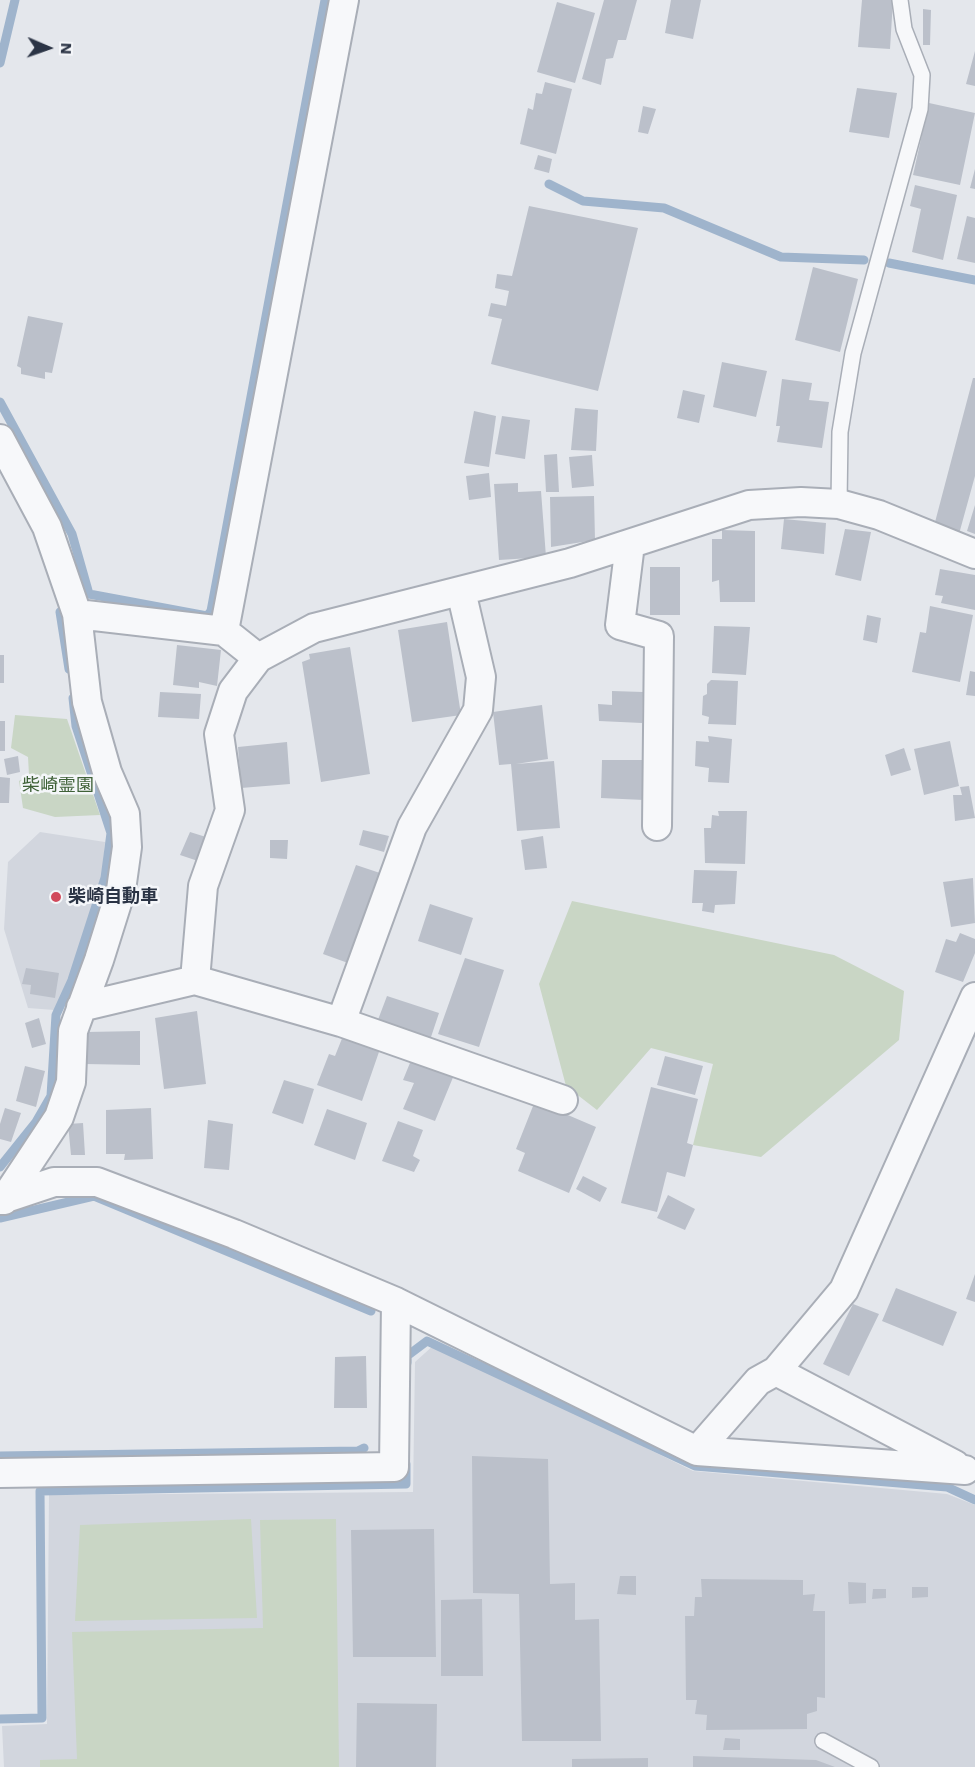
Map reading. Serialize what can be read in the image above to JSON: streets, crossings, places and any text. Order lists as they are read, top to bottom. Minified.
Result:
{"parks":["柴崎霊園"],"places":["柴崎自動車"],"north":"right"}
